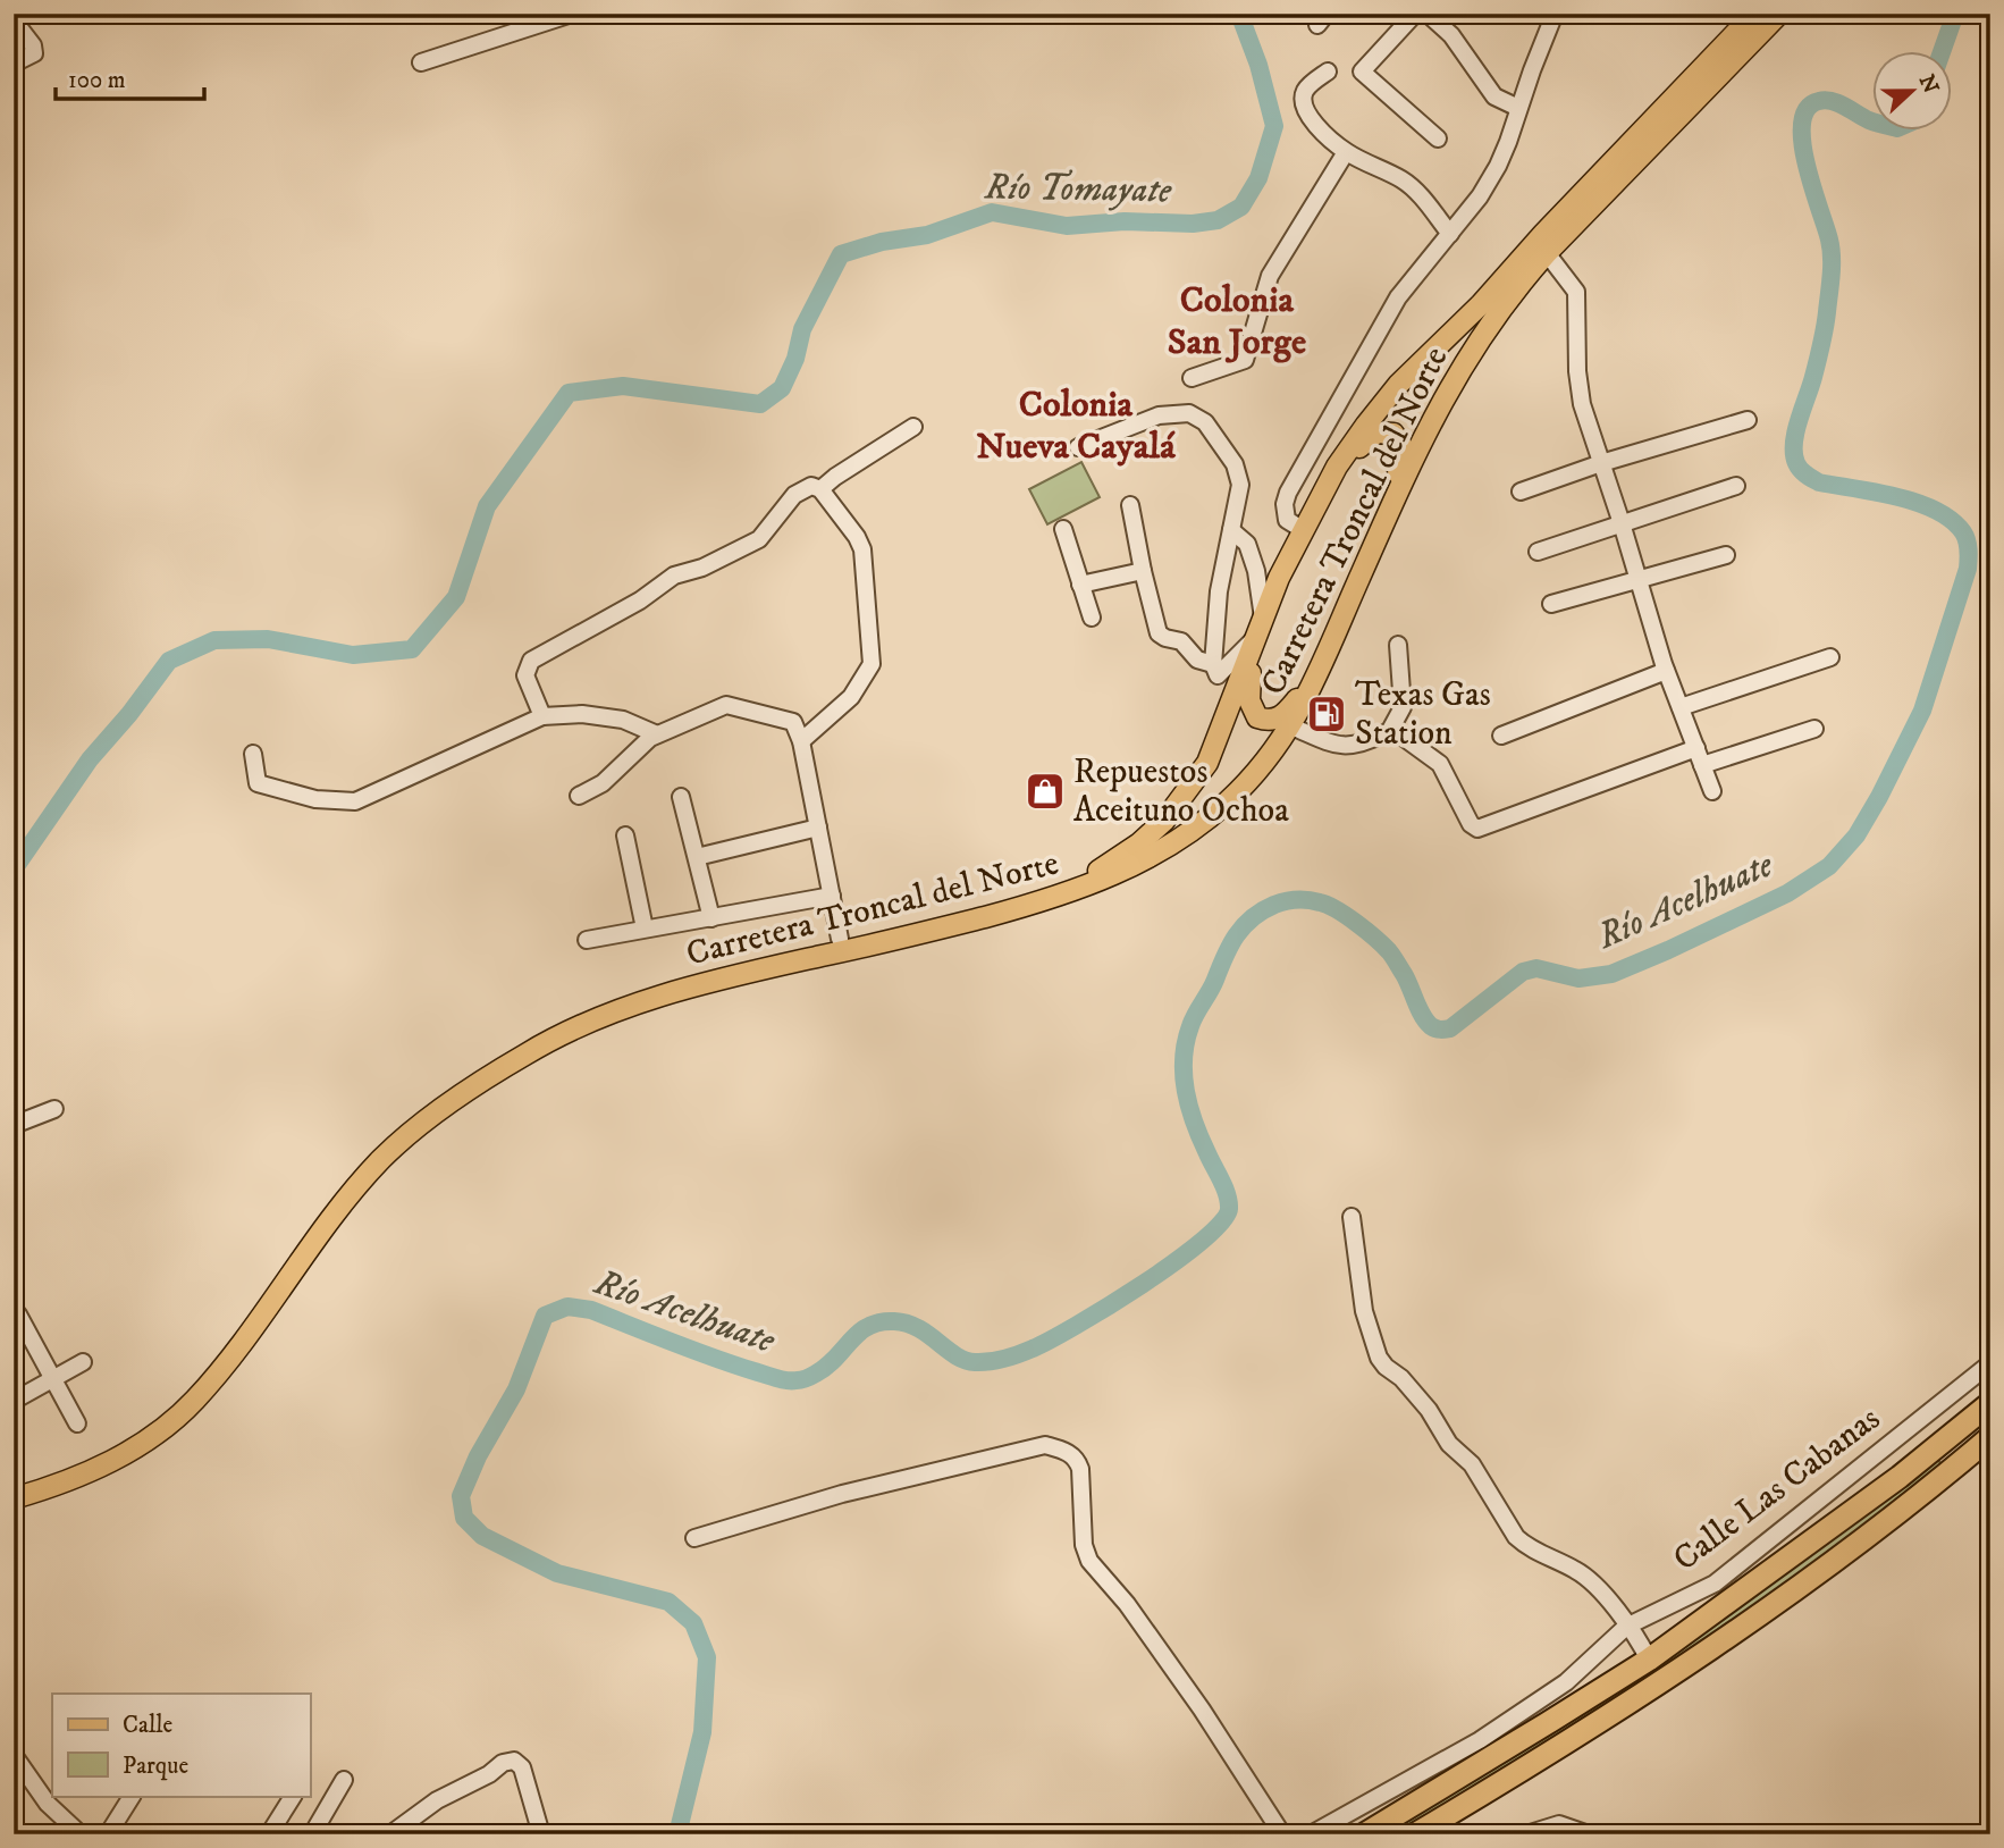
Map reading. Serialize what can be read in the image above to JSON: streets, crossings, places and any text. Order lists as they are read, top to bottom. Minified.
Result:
{"streets":{"main road":["Carretera Troncal del Norte"],"street":["Calle Las Cabanas"]},"districts":["Colonia San Jorge","Colonia Nueva Cayalá"],"water":["Río Tomayate","Río Acelhuate"],"places":{"fuel station":["Texas Gas Station"],"shop":["Repuestos Aceituno Ochoa"]},"legend":["Calle","Parque"],"scale_bar":"100 m","north":"right"}
